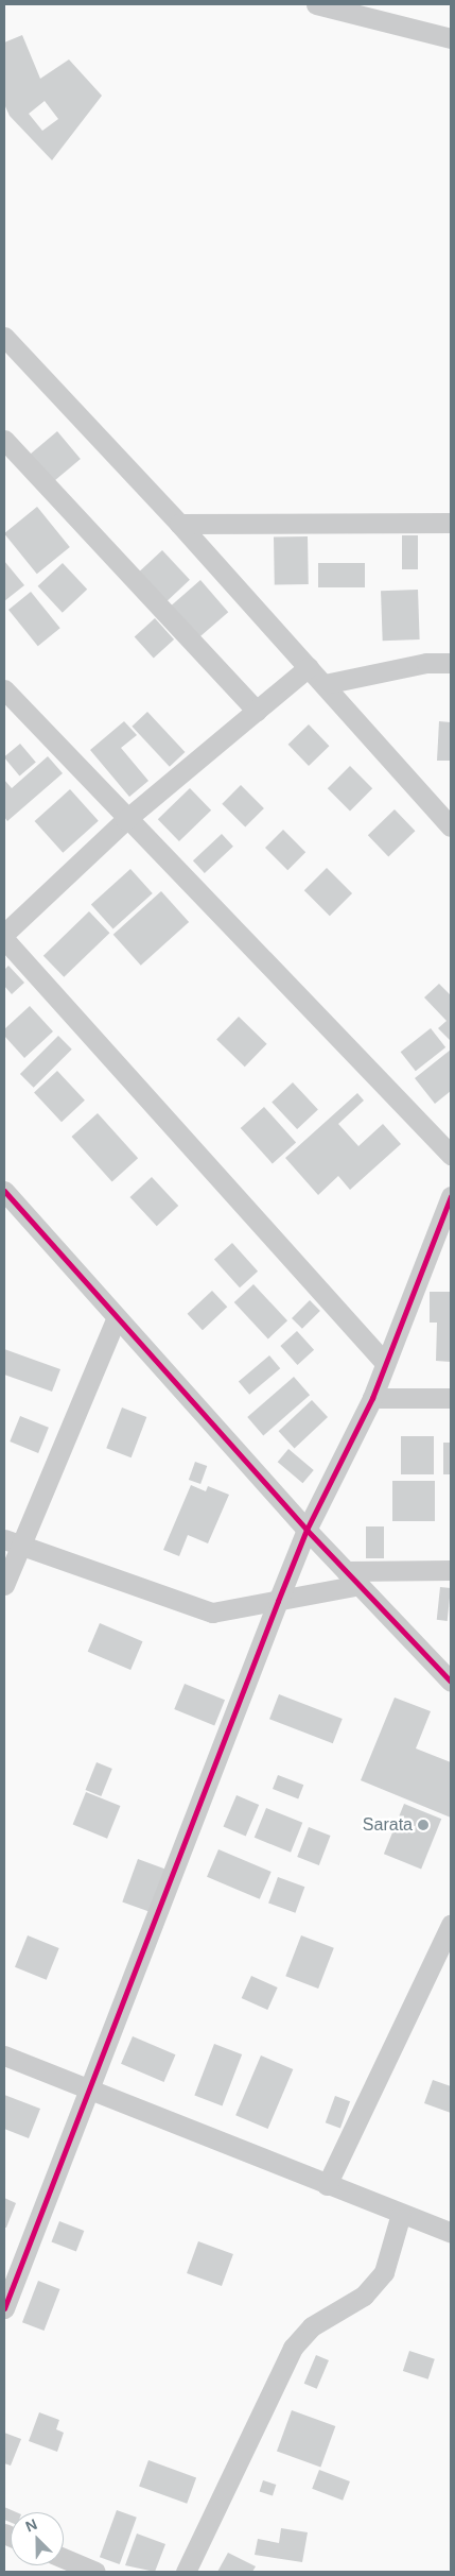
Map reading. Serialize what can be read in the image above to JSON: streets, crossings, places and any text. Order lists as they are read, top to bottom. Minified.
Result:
{"places":["Sarata"],"north":"top left"}
